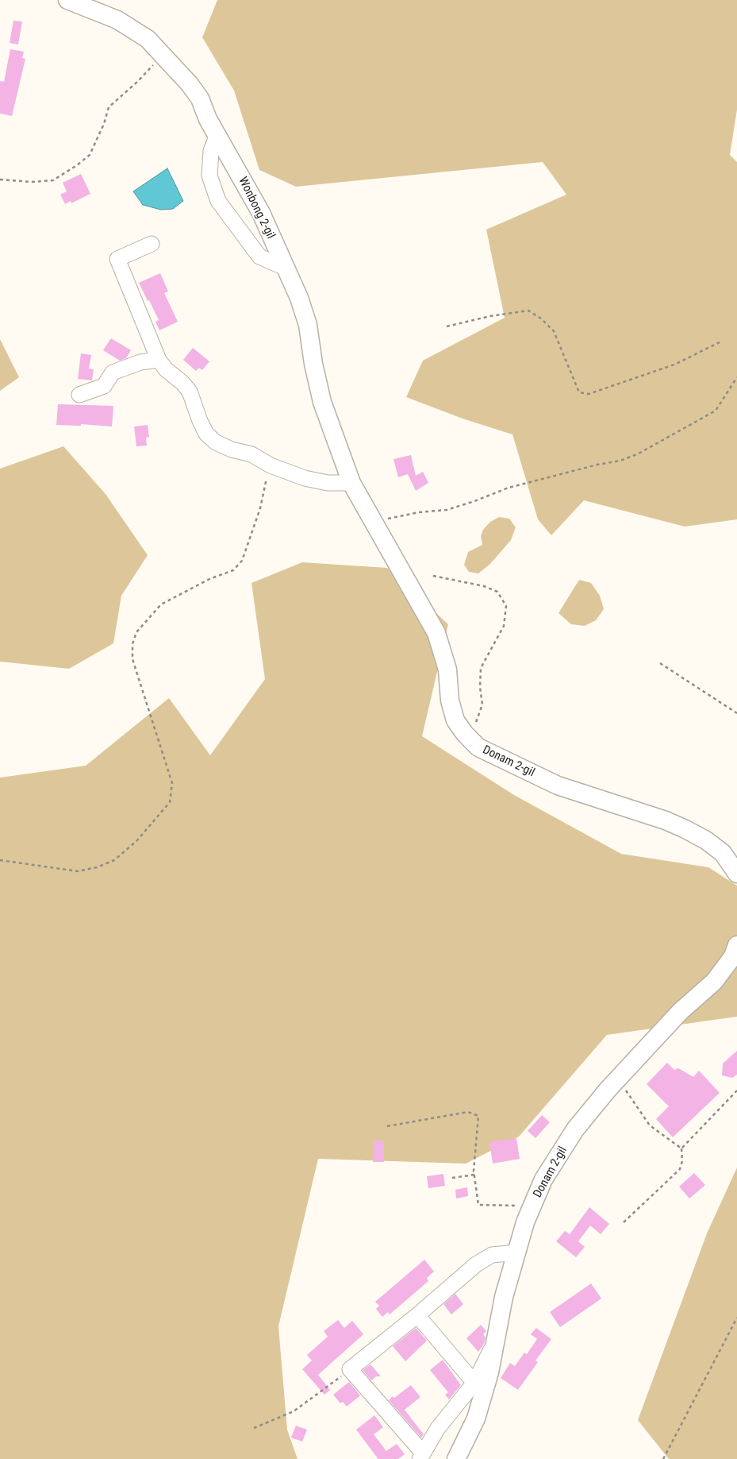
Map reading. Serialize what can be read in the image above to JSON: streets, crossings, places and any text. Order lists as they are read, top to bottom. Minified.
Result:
{"streets":{"main road":["Wonbong 2-gil","Donam 2-gil"]},"crossings":[["Wonbong 2-gil","Donam 2-gil"]]}
